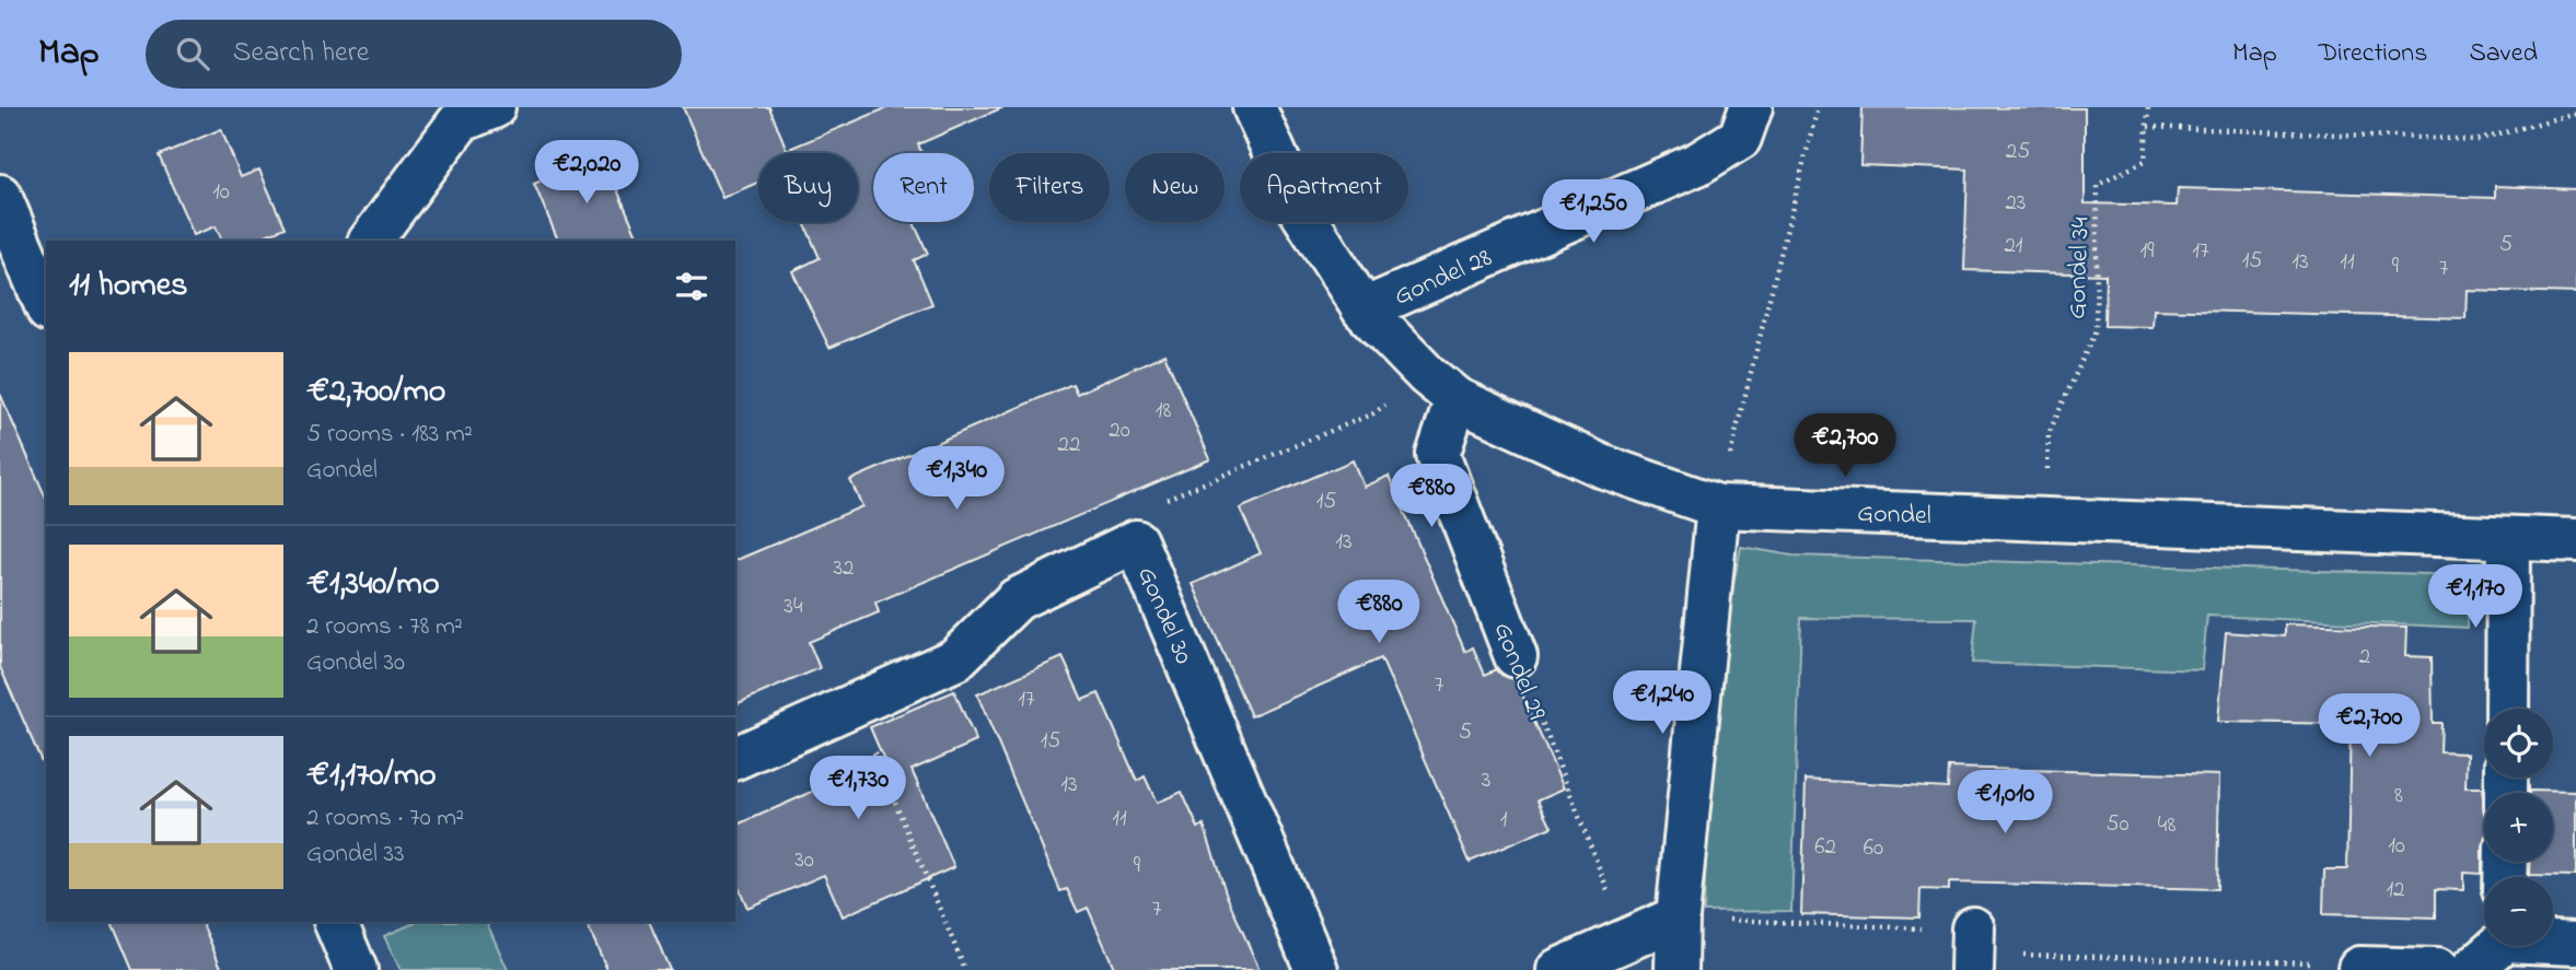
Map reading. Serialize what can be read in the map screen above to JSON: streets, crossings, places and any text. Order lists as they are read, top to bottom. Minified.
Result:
{"streets":{"street":["Gondel 28","Gondel","Gondel 30","Gondel 29"],"path":["Gondel 34"]},"crossings":[["Gondel 34","Gondel"],["Gondel 28","Gondel"],["Gondel","Gondel 29"]],"house_numbers":["25","10","23","5","21","19","17","15","13","11","9","7","18","20","22","15","13","32","34","2","7","17","5","15","3","13","8","11","1","50","48","10","62","60","30","9","12","7"],"page":{"header":"Map","search":"Search here","nav":["Map","Directions","Saved"],"price":["€2,020","€1,250","€2,700","€1,340","€880","€1,170","€880","€1,240","€2,700","€1,730","€1,010"],"chip":["Buy","Rent","Filters","New","Apartment"],"heading":"11 homes","list":[{"name":"€2,700/mo","note":"5 rooms · 183 m² · Gondel"},{"name":"€1,340/mo","note":"2 rooms · 78 m² · Gondel 30"},{"name":"€1,170/mo","note":"2 rooms · 70 m² · Gondel 33"}],"map_buttons":["+","−"]}}
